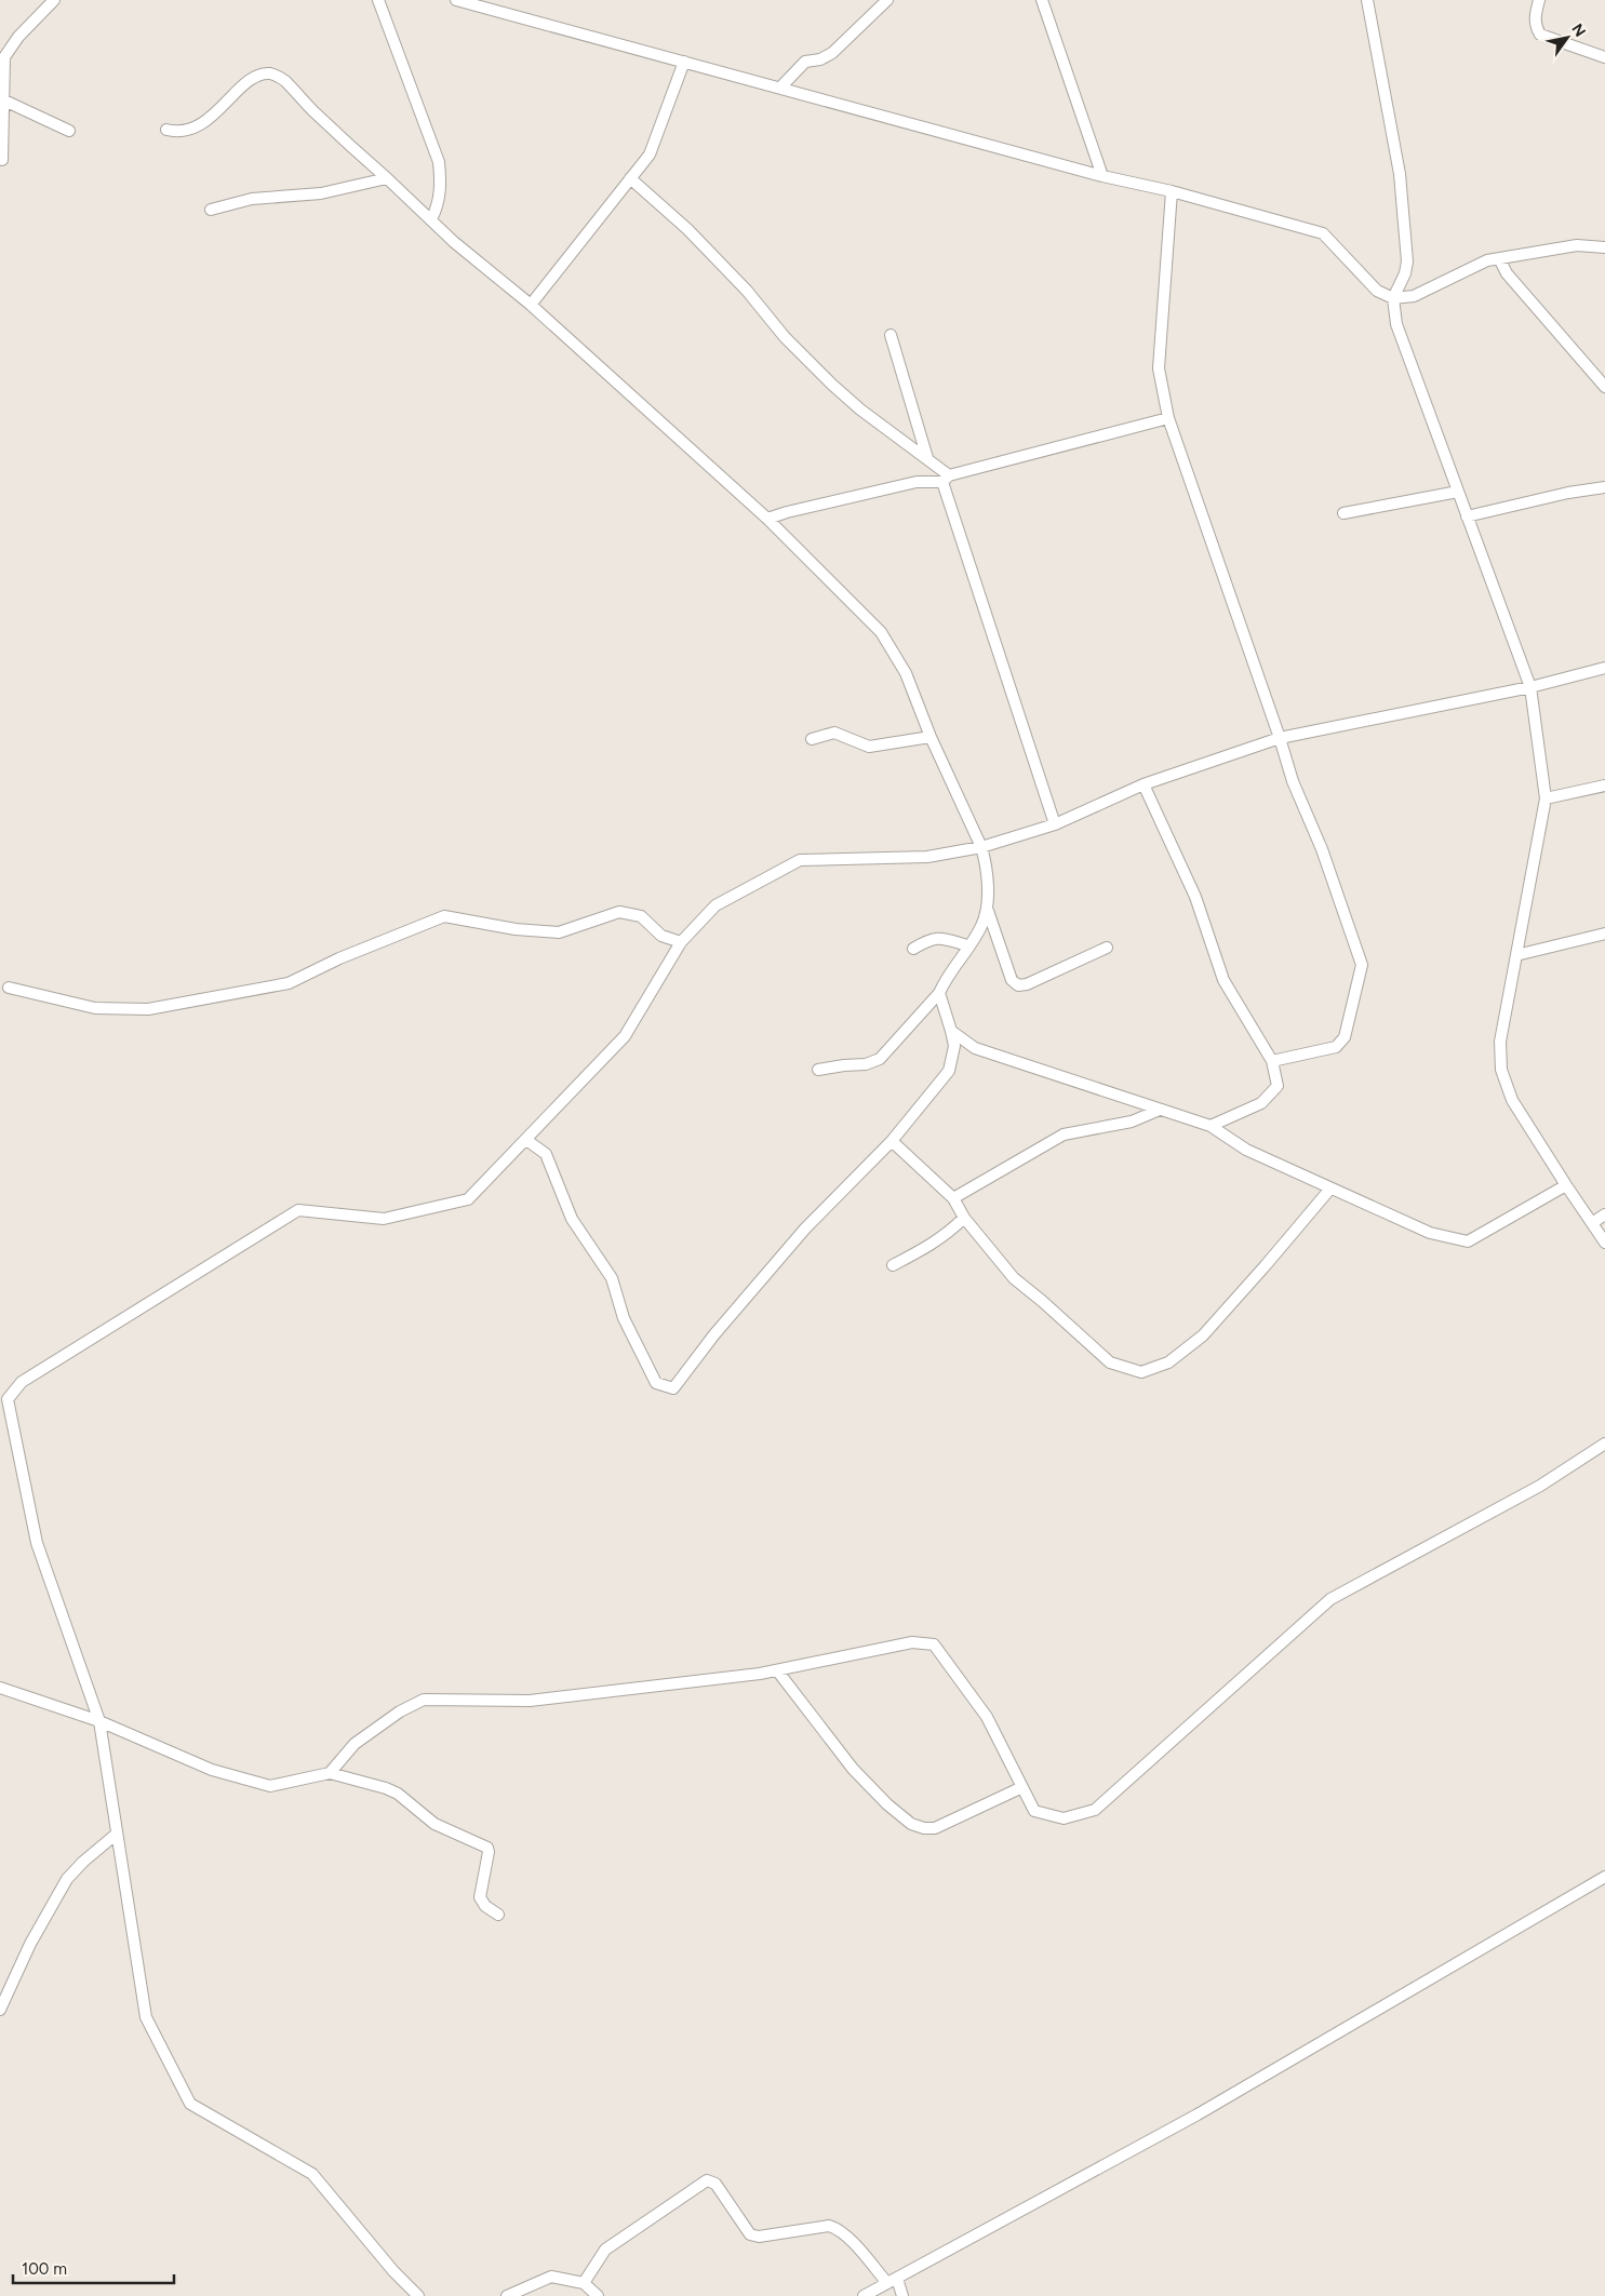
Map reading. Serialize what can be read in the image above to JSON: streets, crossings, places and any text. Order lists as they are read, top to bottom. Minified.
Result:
{"scale_bar":"100 m","north":"top right"}
